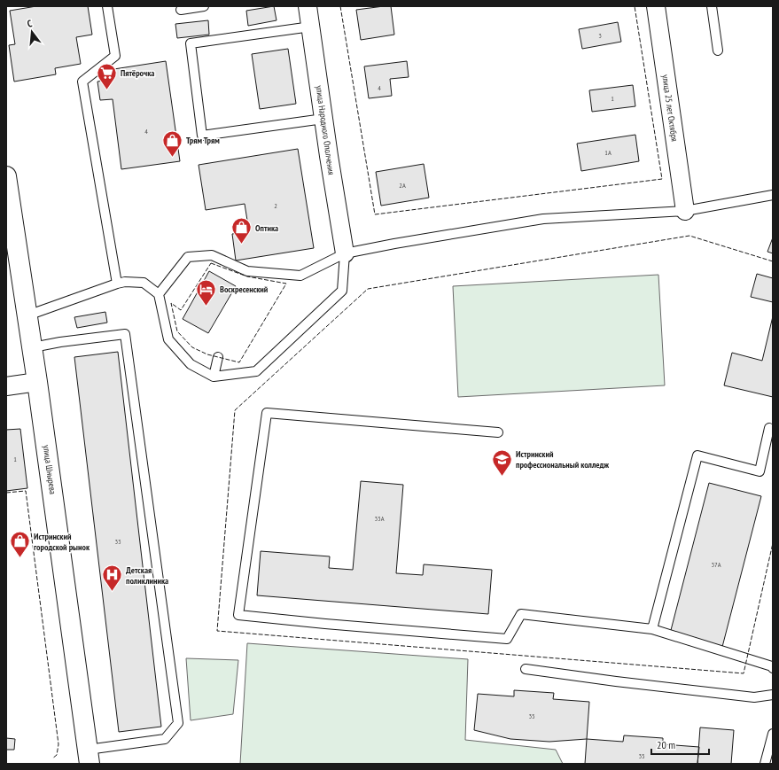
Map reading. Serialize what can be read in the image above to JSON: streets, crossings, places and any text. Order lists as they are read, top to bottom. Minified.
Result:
{"streets":{"street":["улица 25 лет Октября","улица Народного Ополчения","улица Шнырева"]},"places":{"supermarket":["Пятёрочка"],"shop":["Трям Трям","Оптика","Истринский городской рынок"],"hotel":["Воскресенский"],"school or university":["Истринский профессиональный колледж"],"hospital":["Детская поликлиника"]},"house_numbers":["3","4","1","4","1А","2А","2","1","33А","33","37А","35","35"],"scale_bar":"20 m","north":"top"}
